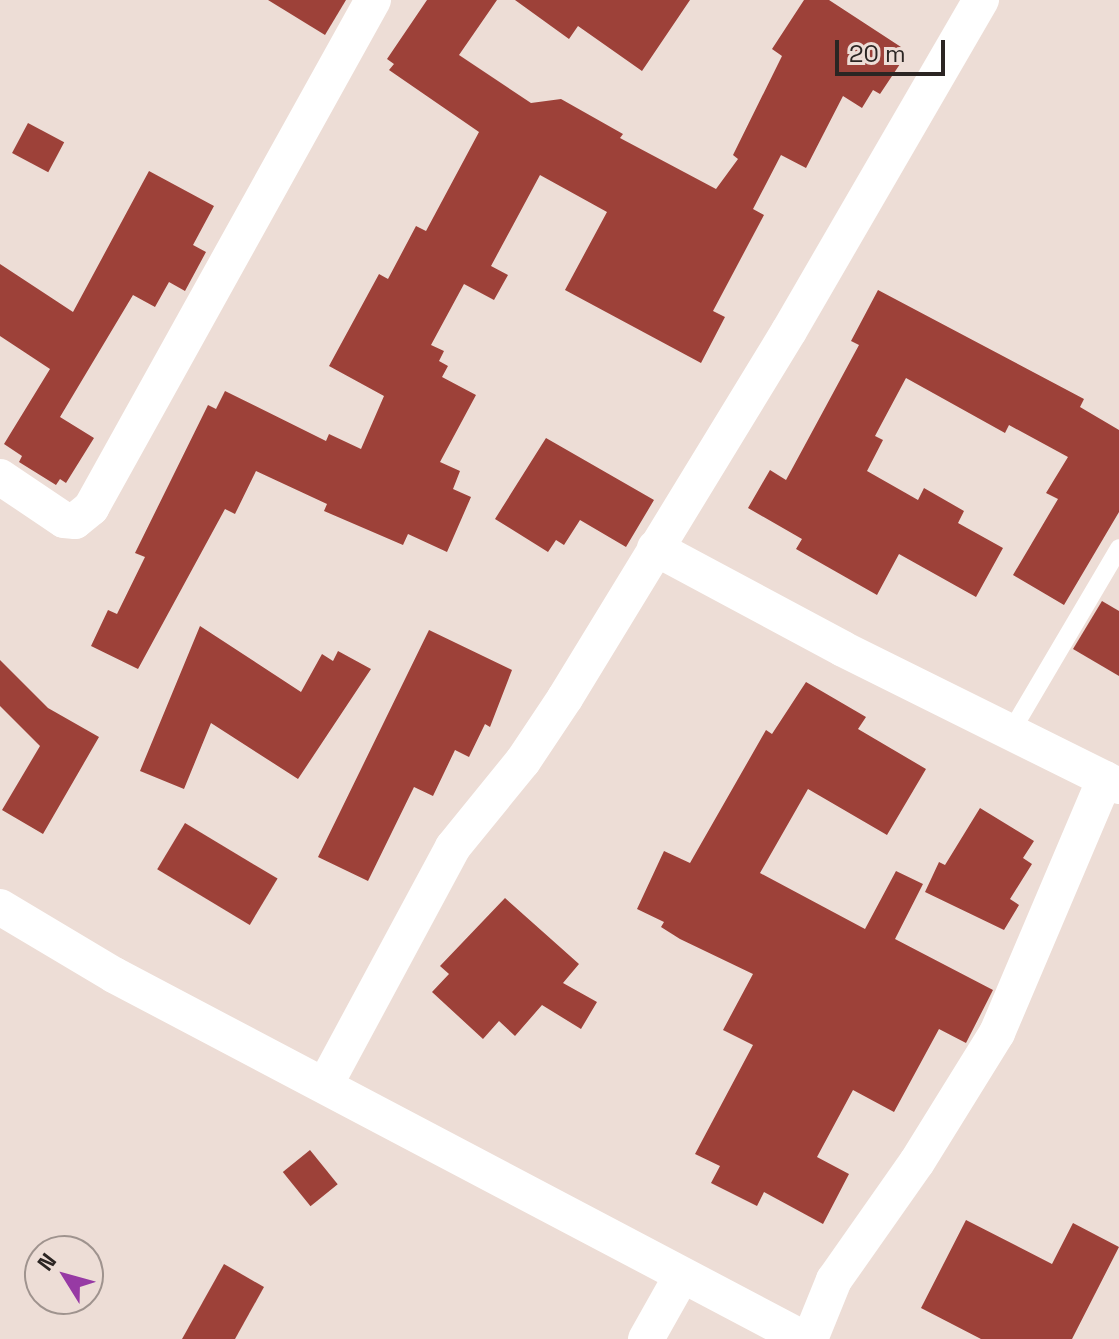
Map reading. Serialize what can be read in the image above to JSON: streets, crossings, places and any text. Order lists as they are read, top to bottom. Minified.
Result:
{"scale_bar":"20 m","north":"top left"}
